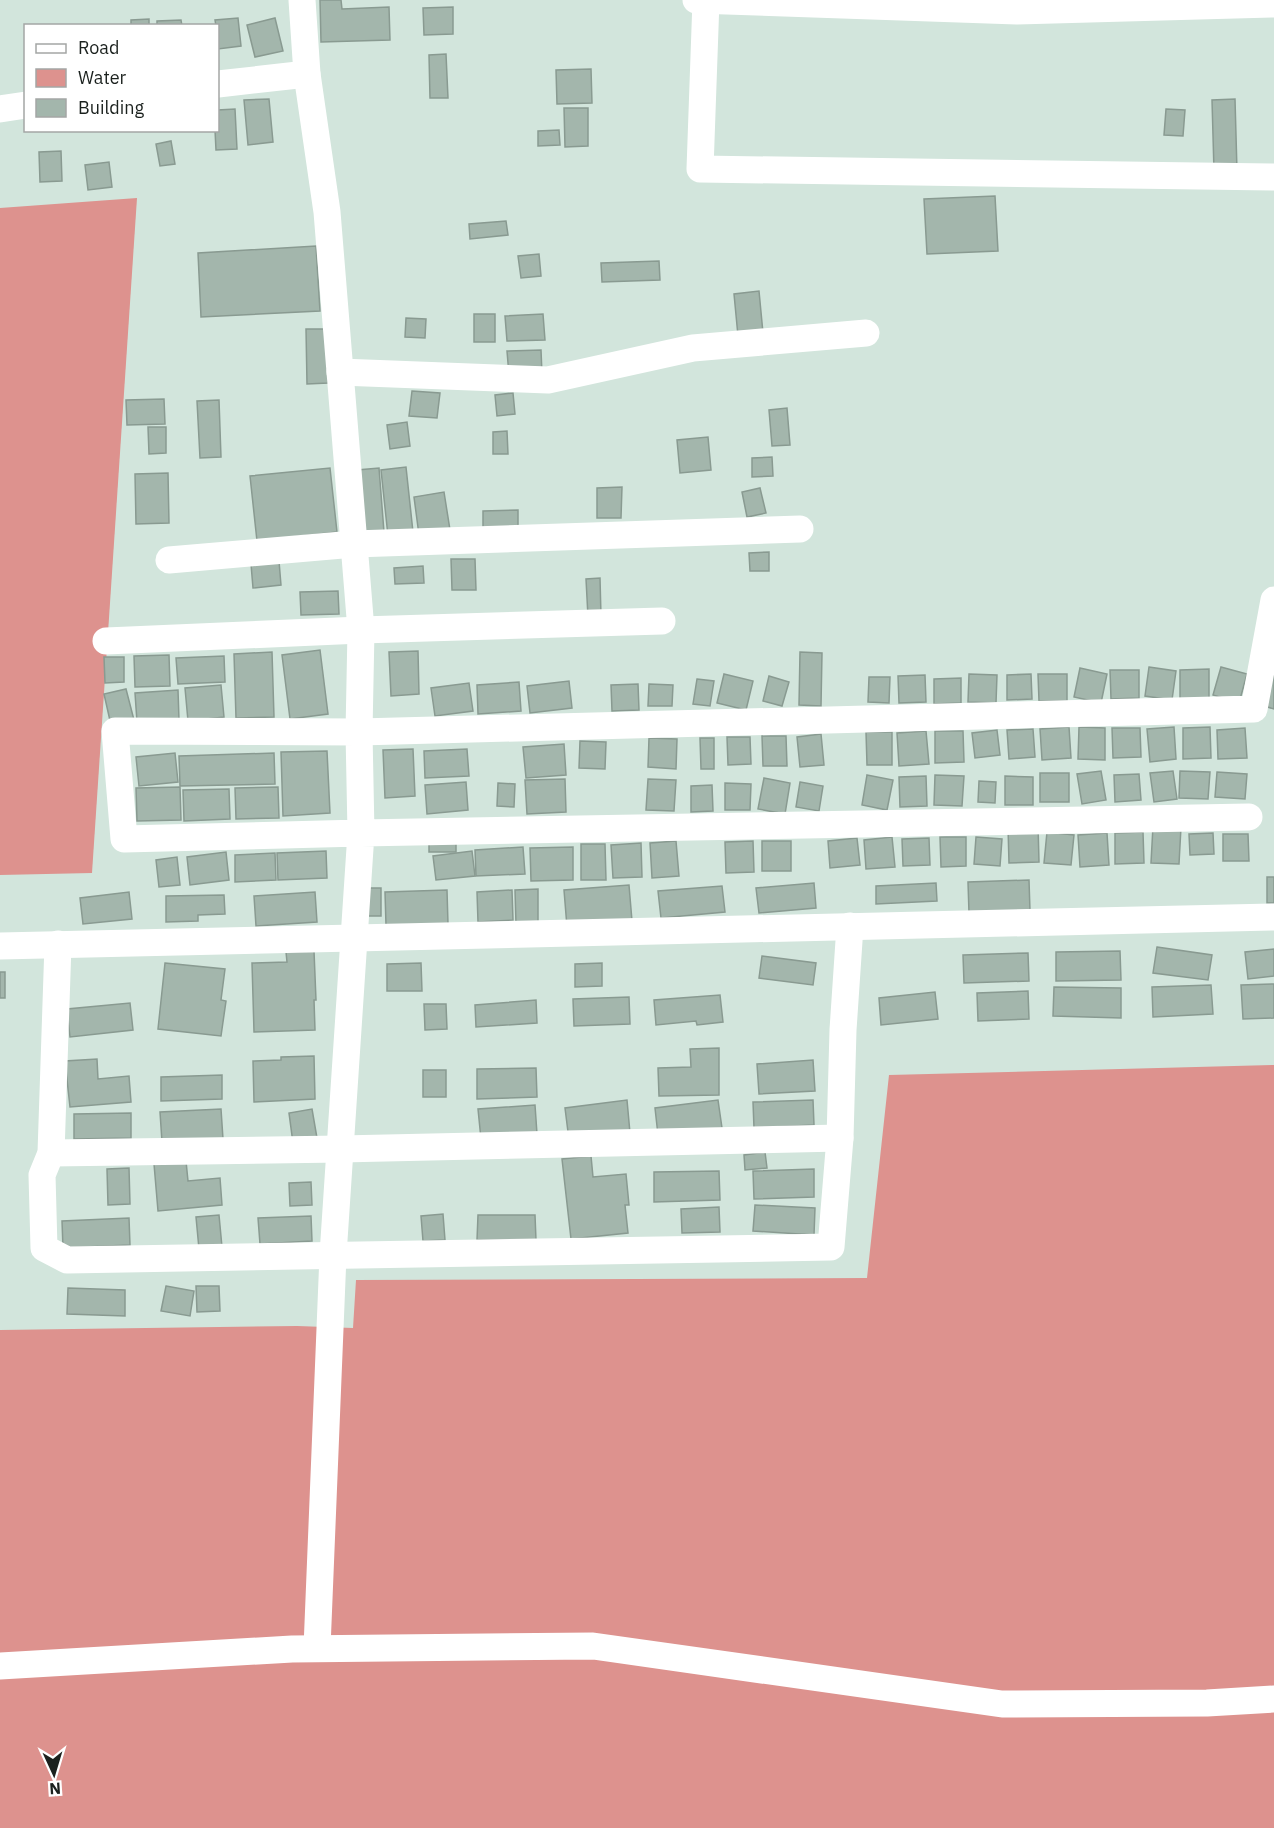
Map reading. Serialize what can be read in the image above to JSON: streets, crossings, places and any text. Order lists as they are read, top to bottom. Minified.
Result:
{"legend":["Road","Water","Building"],"north":"bottom"}
